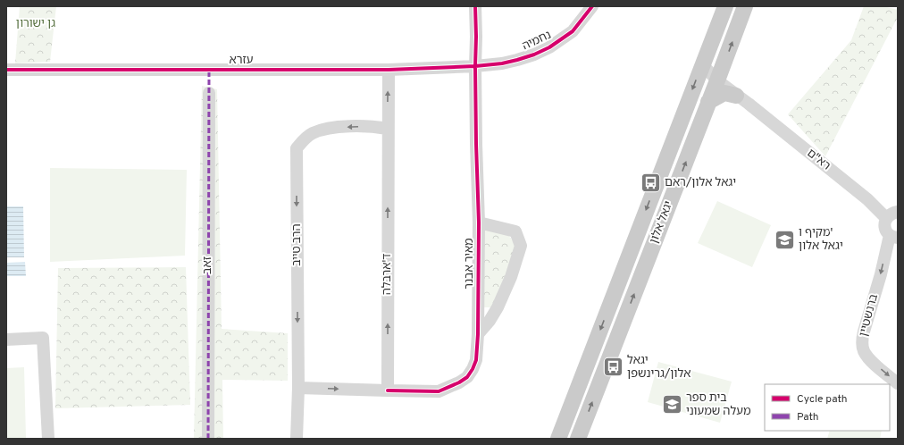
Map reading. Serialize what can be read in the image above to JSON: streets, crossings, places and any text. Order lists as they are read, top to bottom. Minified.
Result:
{"streets":{"main road":["יגאל אלון"],"street":["נחמיה","עזרא","רא\"ם","הרב טייב","מאיר אבנר","זאב","ד'ארבלה","ברנשטיין"]},"crossings":[["נחמיה","עזרא"],["נחמיה","מאיר אבנר"],["עזרא","מאיר אבנר"],["עזרא","ד'ארבלה"],["רא\"ם","יגאל אלון"],["הרב טייב","ד'ארבלה"],["מאיר אבנר","ד'ארבלה"]],"one_way":["הרב טייב","ד'ארבלה","ברנשטיין"],"parks":["גן ישורון"],"places":{"bus stop":["יגאל אלון/ראם","יגאל אלון/גרינשפן"],"school or university":["מקיף ו' יגאל אלון","בית ספר מעלה שמעוני"]},"legend":["Cycle path","Path"]}
